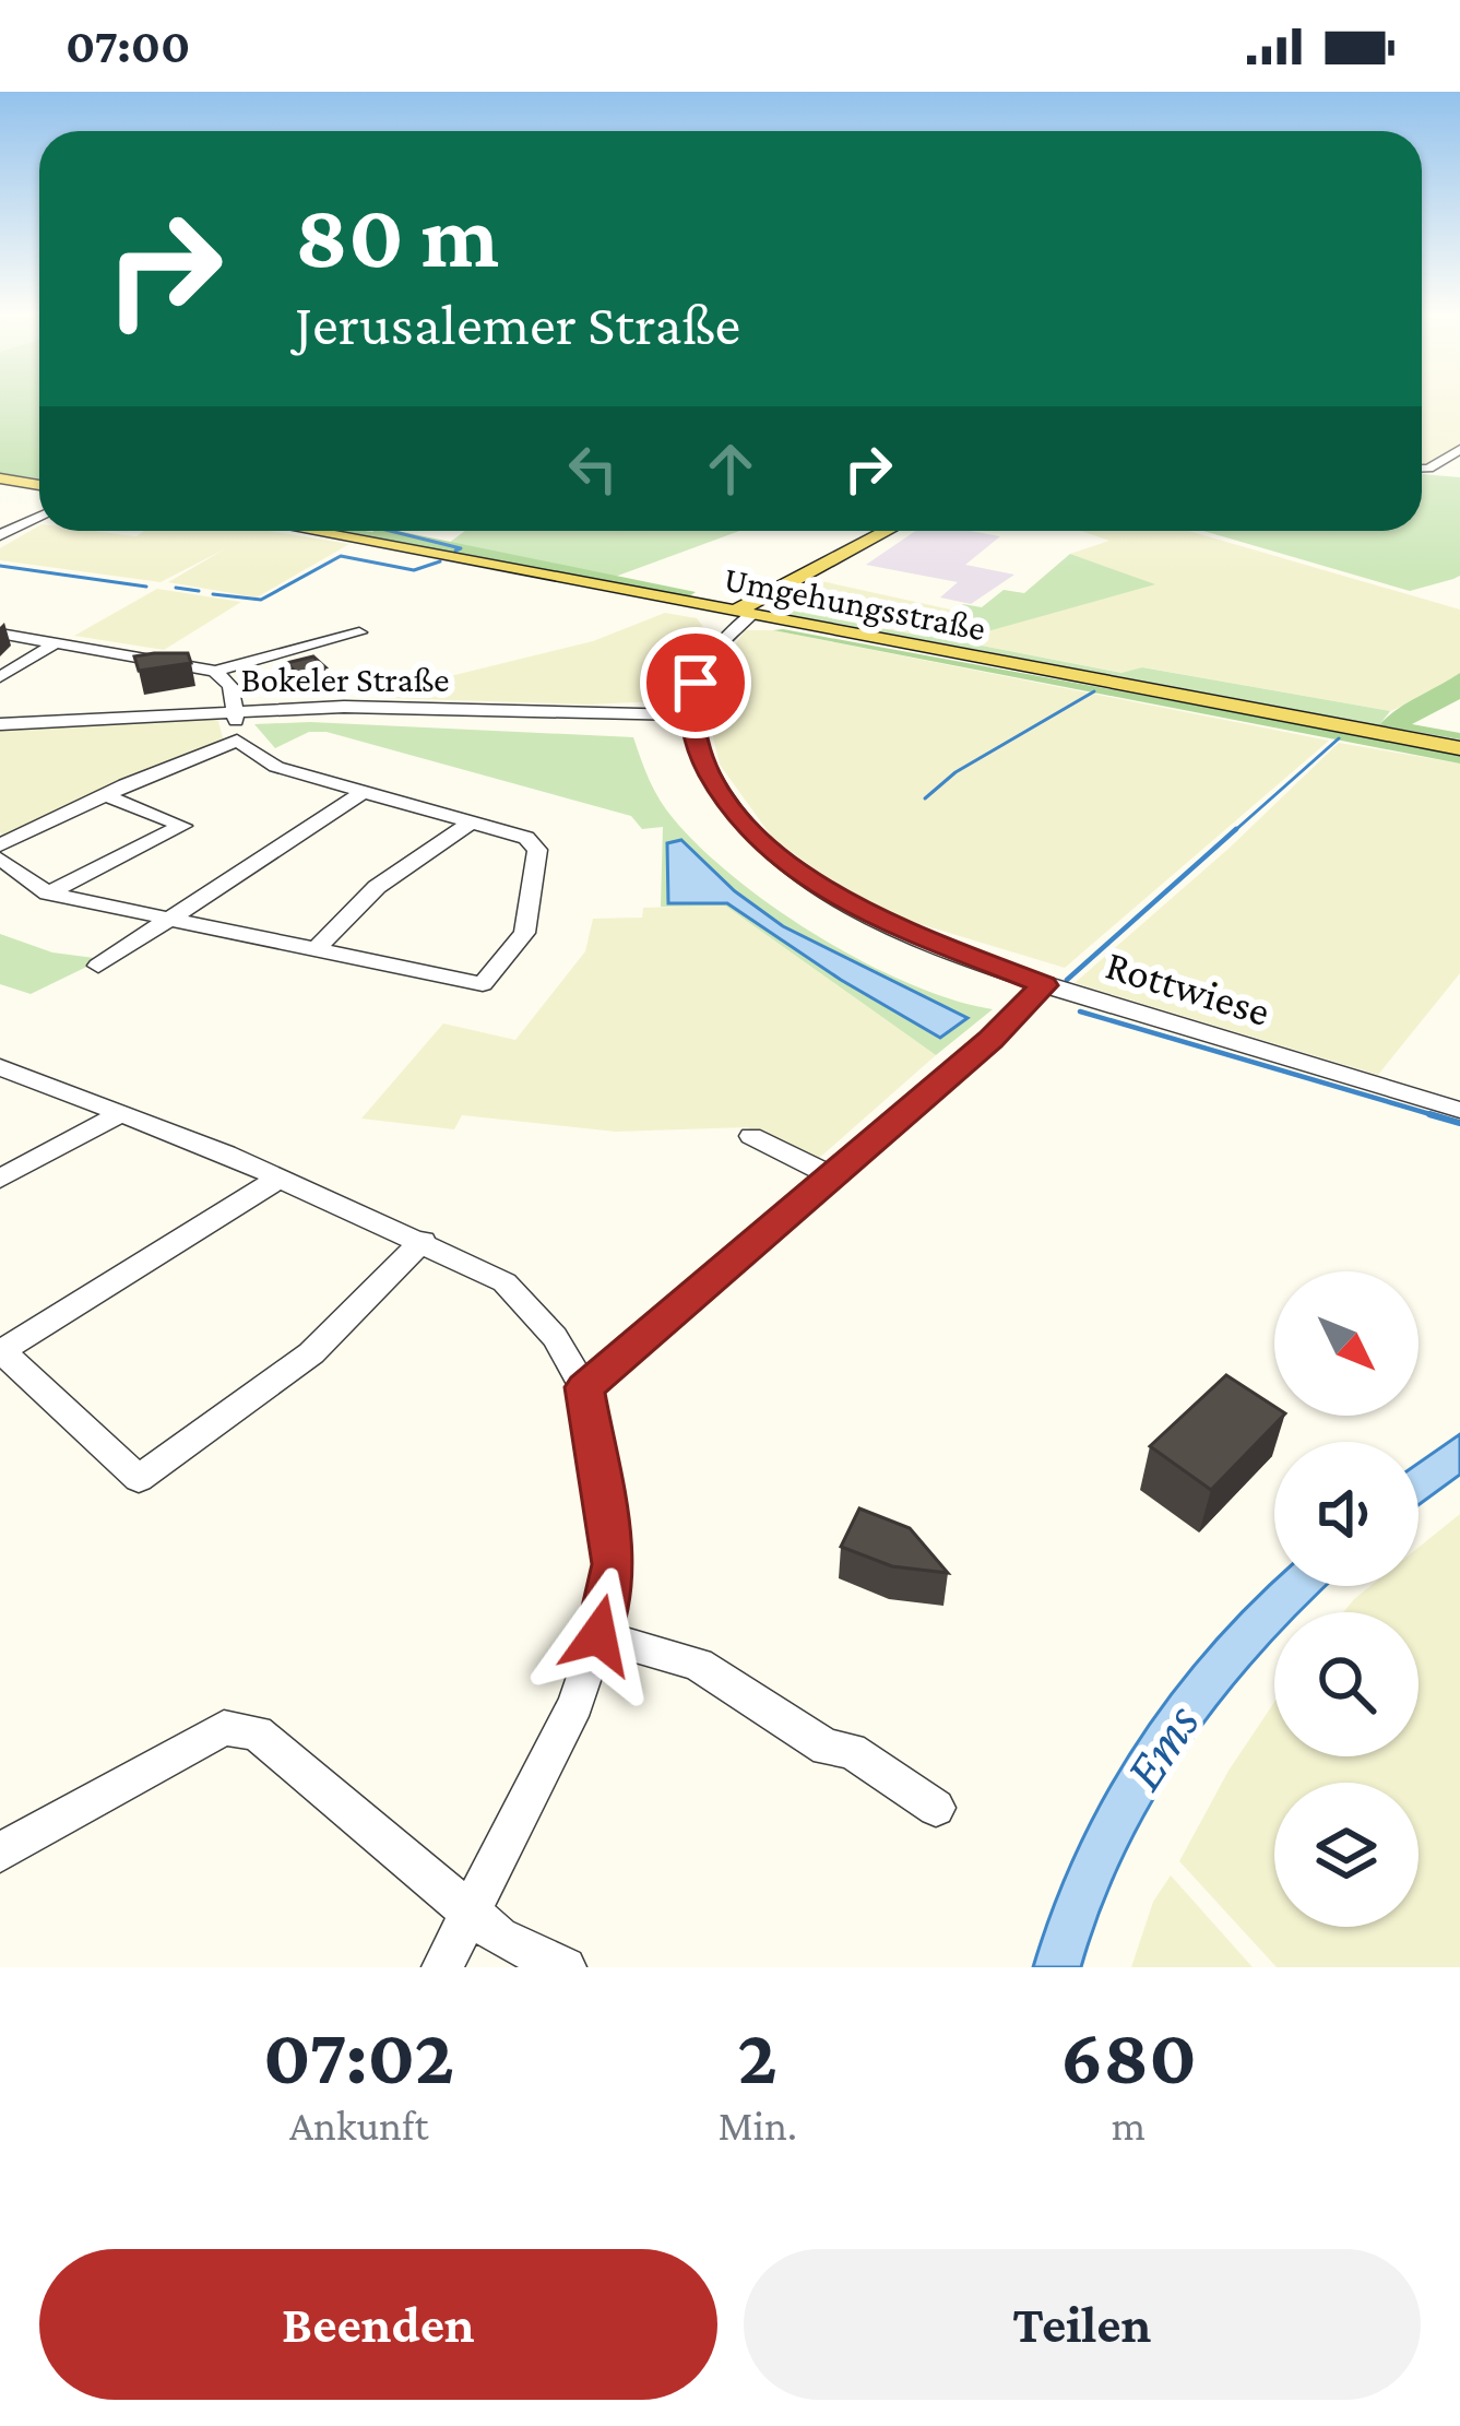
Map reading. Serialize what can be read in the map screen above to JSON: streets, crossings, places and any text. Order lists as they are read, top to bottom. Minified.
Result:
{"streets":{"main road":["Umgehungsstraße"],"street":["Bokeler Straße","Rottwiese"]},"crossings":[["Bokeler Straße","Rottwiese"]],"water":["Ems"],"north":"bottom right","page":{"status":"07:00","turn":["80 m","Jerusalemer Straße"],"eta":["07:02","Ankunft","2","Min.","680","m"],"buttons":["Beenden","Teilen"]}}
